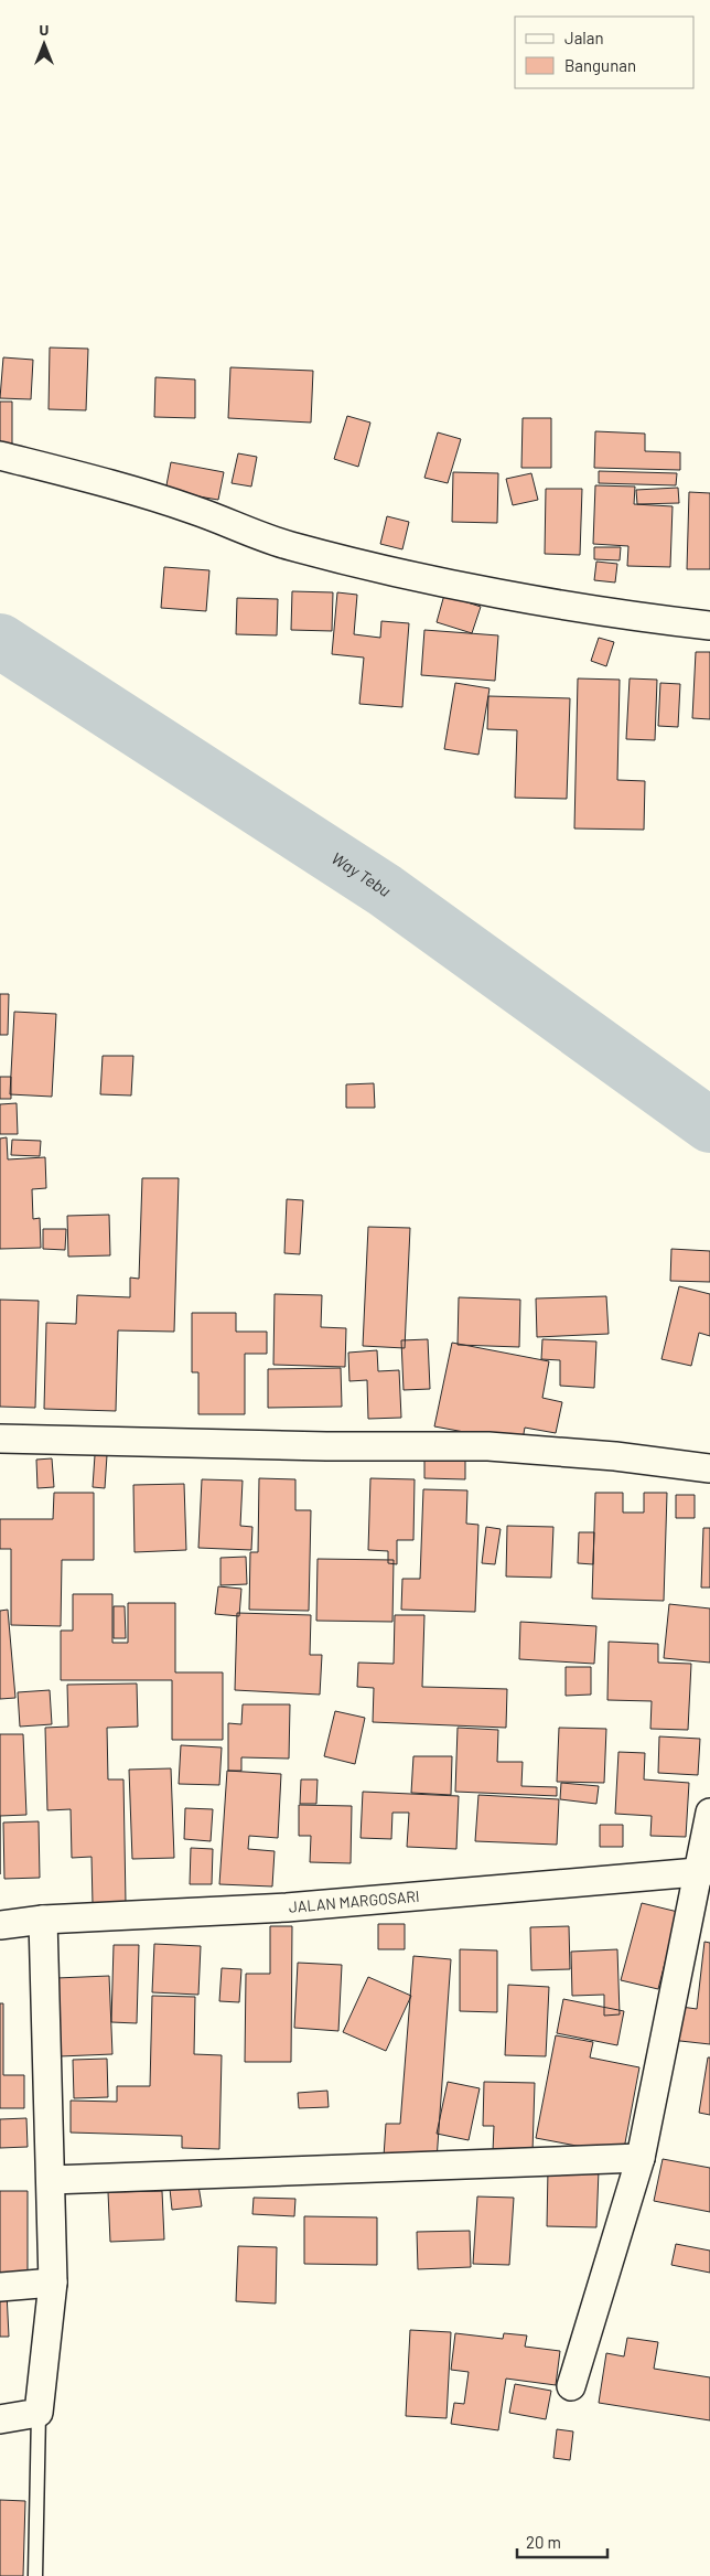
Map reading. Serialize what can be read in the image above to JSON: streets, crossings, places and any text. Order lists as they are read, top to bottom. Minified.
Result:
{"streets":{"street":["JALAN MARGOSARI"]},"water":["Way Tebu"],"legend":["Jalan","Bangunan"],"scale_bar":"20 m","north":"top"}
